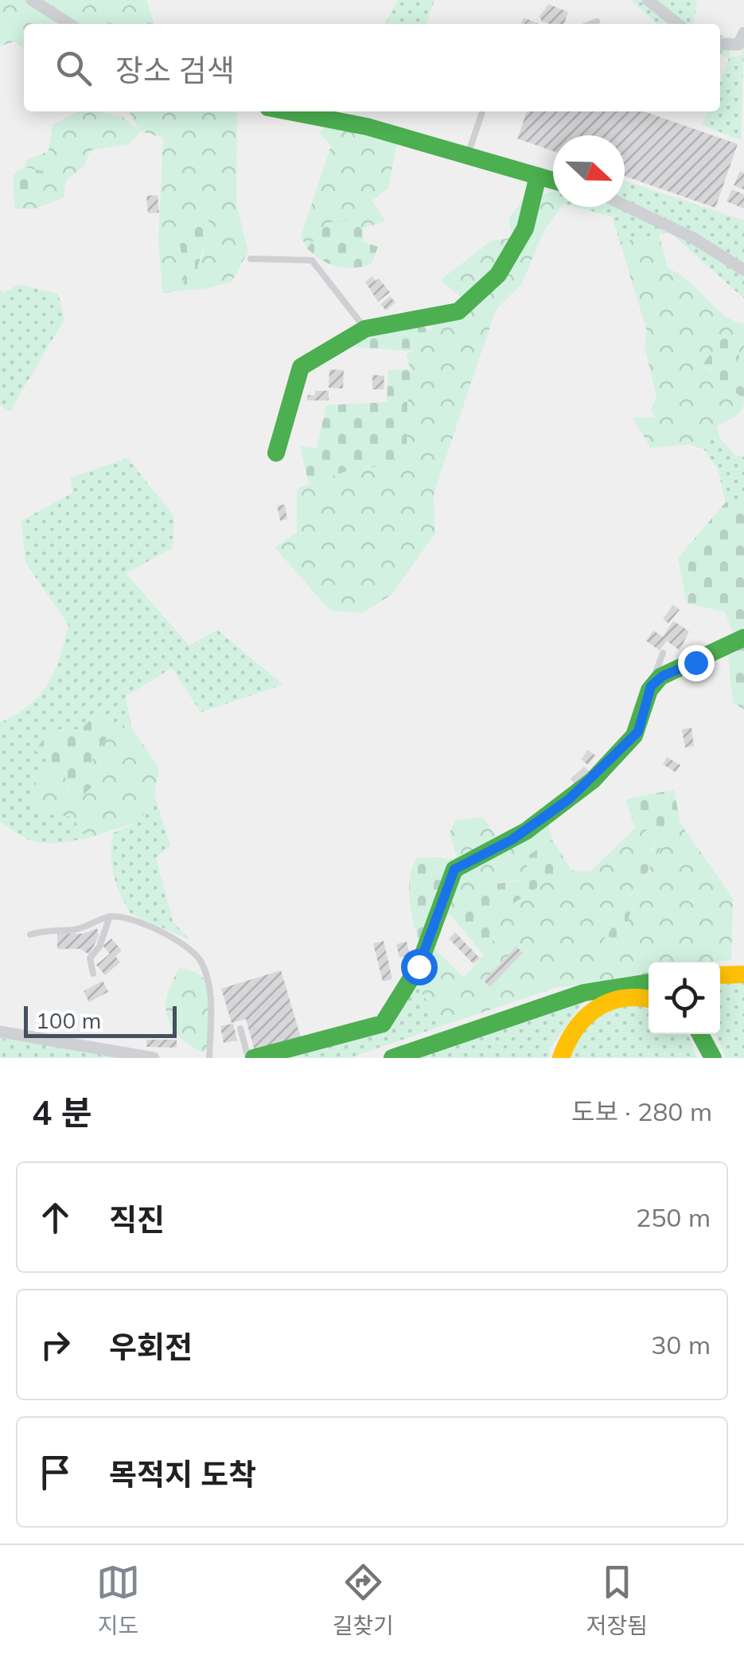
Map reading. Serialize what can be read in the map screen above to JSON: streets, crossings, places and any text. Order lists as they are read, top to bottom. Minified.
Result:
{"scale_bar":"100 m","north":"right","page":{"search":"장소 검색","scale":"100 m","heading":["4 분","도보 · 280 m"],"list":[["직진","250 m"],["우회전","30 m"],"목적지 도착"],"nav":["지도","길찾기","저장됨"]}}
